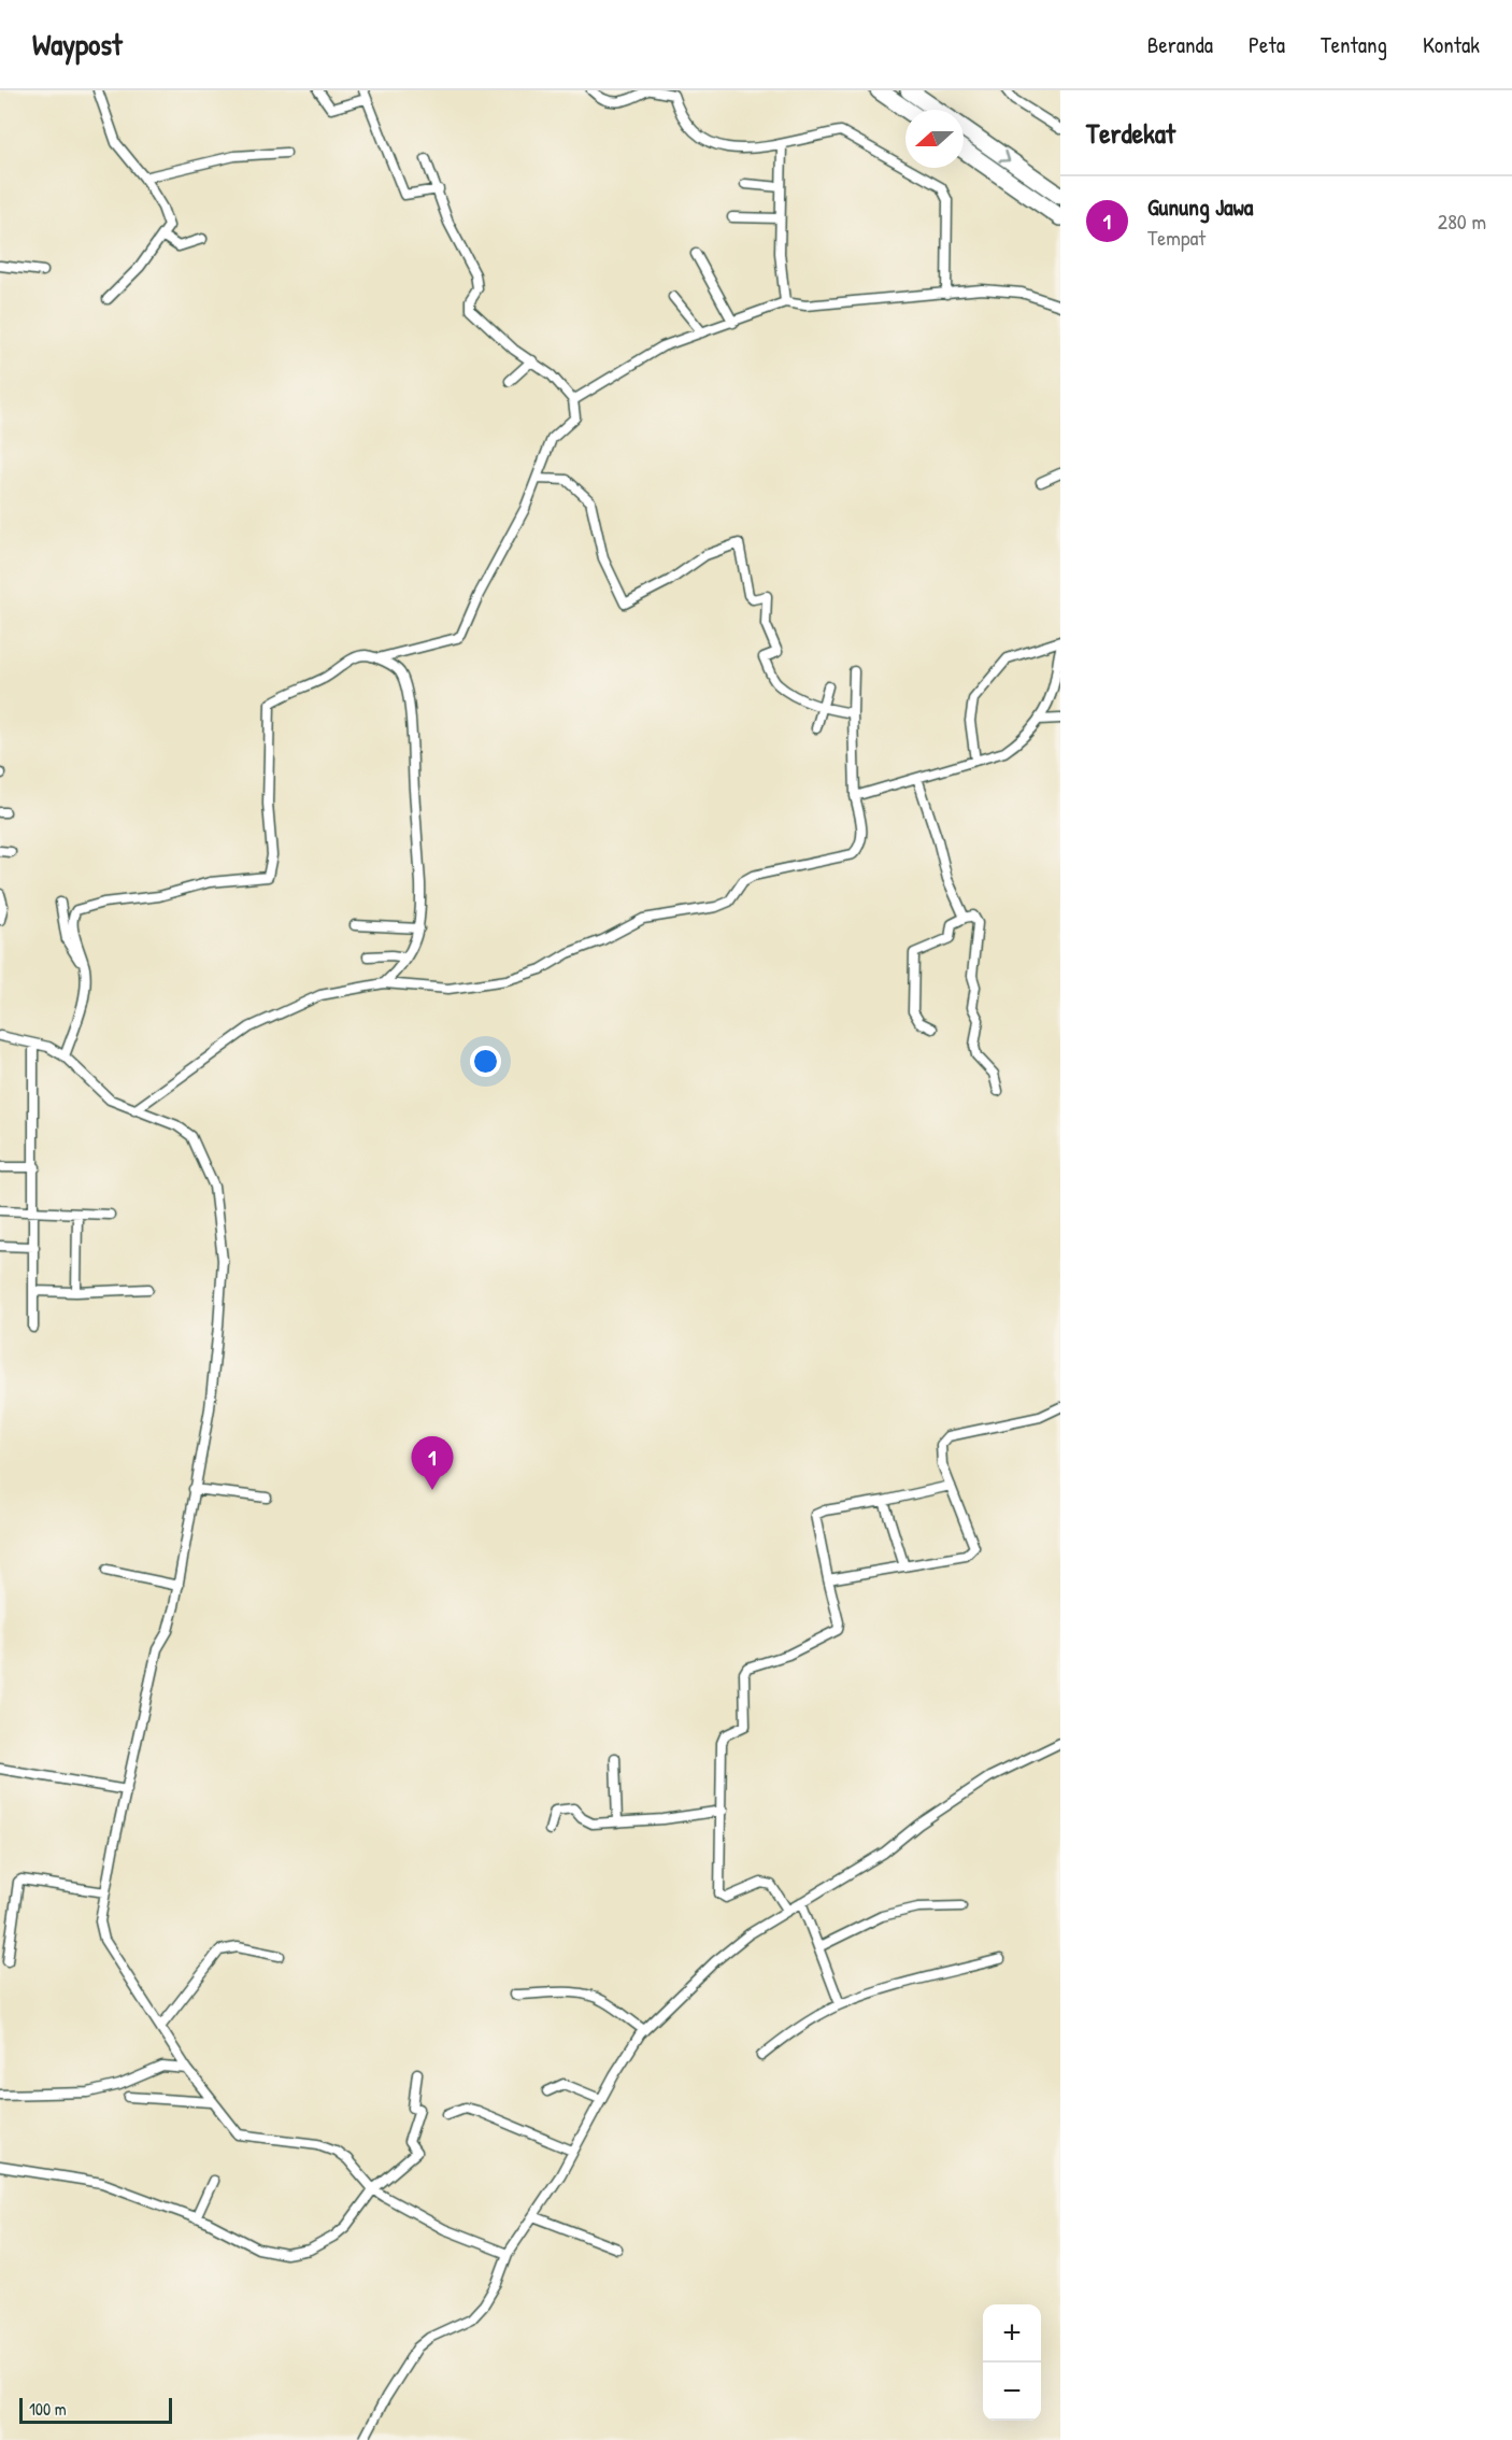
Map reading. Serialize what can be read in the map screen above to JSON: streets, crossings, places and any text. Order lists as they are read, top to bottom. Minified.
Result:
{"scale_bar":"100 m","north":"left","page":{"header":"Waypost","nav":["Beranda","Peta","Tentang","Kontak"],"heading":"Terdekat","list":[{"mark":"1","name":"Gunung Jawa","note":"Tempat","value":"280 m"}],"pins":"1","map_buttons":["+","−"],"scale":"100 m"}}
